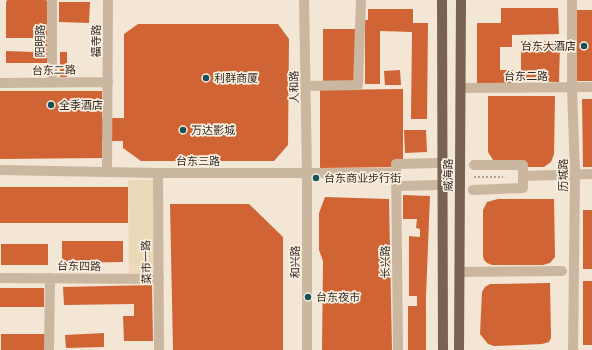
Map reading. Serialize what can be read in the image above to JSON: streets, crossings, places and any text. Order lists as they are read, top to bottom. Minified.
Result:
{"streets":{"main road":["威海路"],"street":["阳明路","福寺路","台东二路","人和路","台东三路","历城路","菜市一路","和兴路","长兴路","台东四路"]},"crossings":[["阳明路","台东二路"],["福寺路","台东二路"],["福寺路","台东三路"],["台东二路","威海路"],["台东二路","历城路"],["人和路","台东三路"],["人和路","和兴路"],["台东三路","菜市一路"],["台东三路","和兴路"],["台东三路","长兴路"],["菜市一路","台东四路"]],"places":["台东大酒店","利群商厦","全季酒店","万达影城","台东商业步行街","台东夜市"]}
